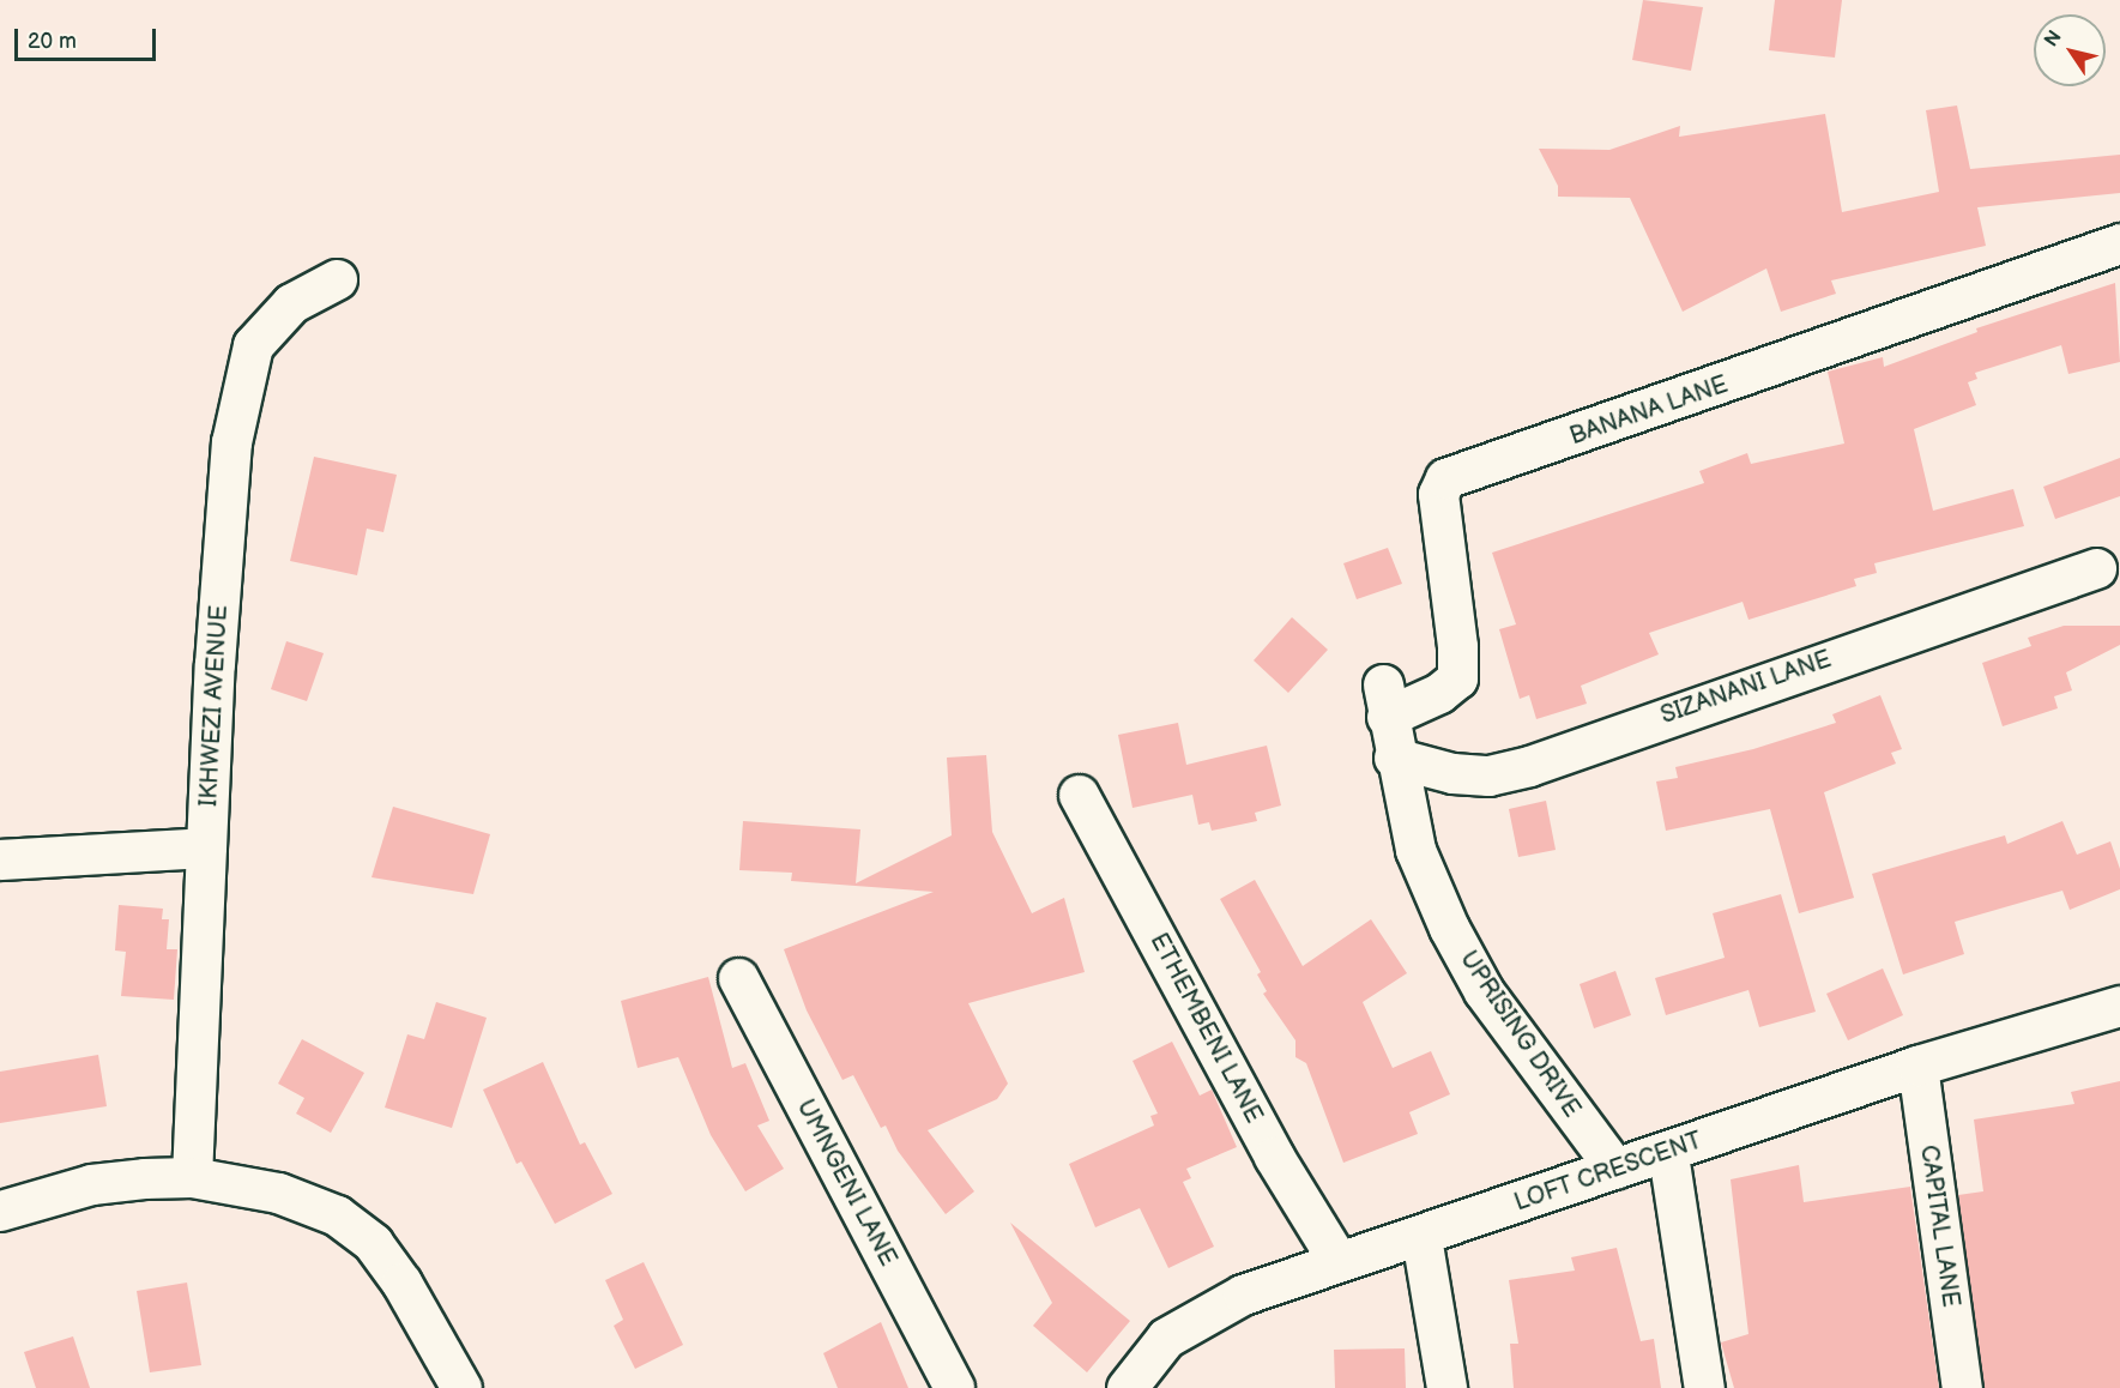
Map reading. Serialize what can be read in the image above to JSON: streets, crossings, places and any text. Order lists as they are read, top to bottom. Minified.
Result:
{"streets":{"street":["BANANA LANE","SIZANANI LANE","IKHWEZI AVENUE","ETHEMBENI LANE","UPRISING DRIVE","LOFT CRESCENT","UMNGENI LANE","CAPITAL LANE"]},"crossings":[["BANANA LANE","UPRISING DRIVE"],["SIZANANI LANE","UPRISING DRIVE"],["ETHEMBENI LANE","LOFT CRESCENT"],["UPRISING DRIVE","LOFT CRESCENT"],["LOFT CRESCENT","CAPITAL LANE"]],"scale_bar":"20 m","north":"top left"}
